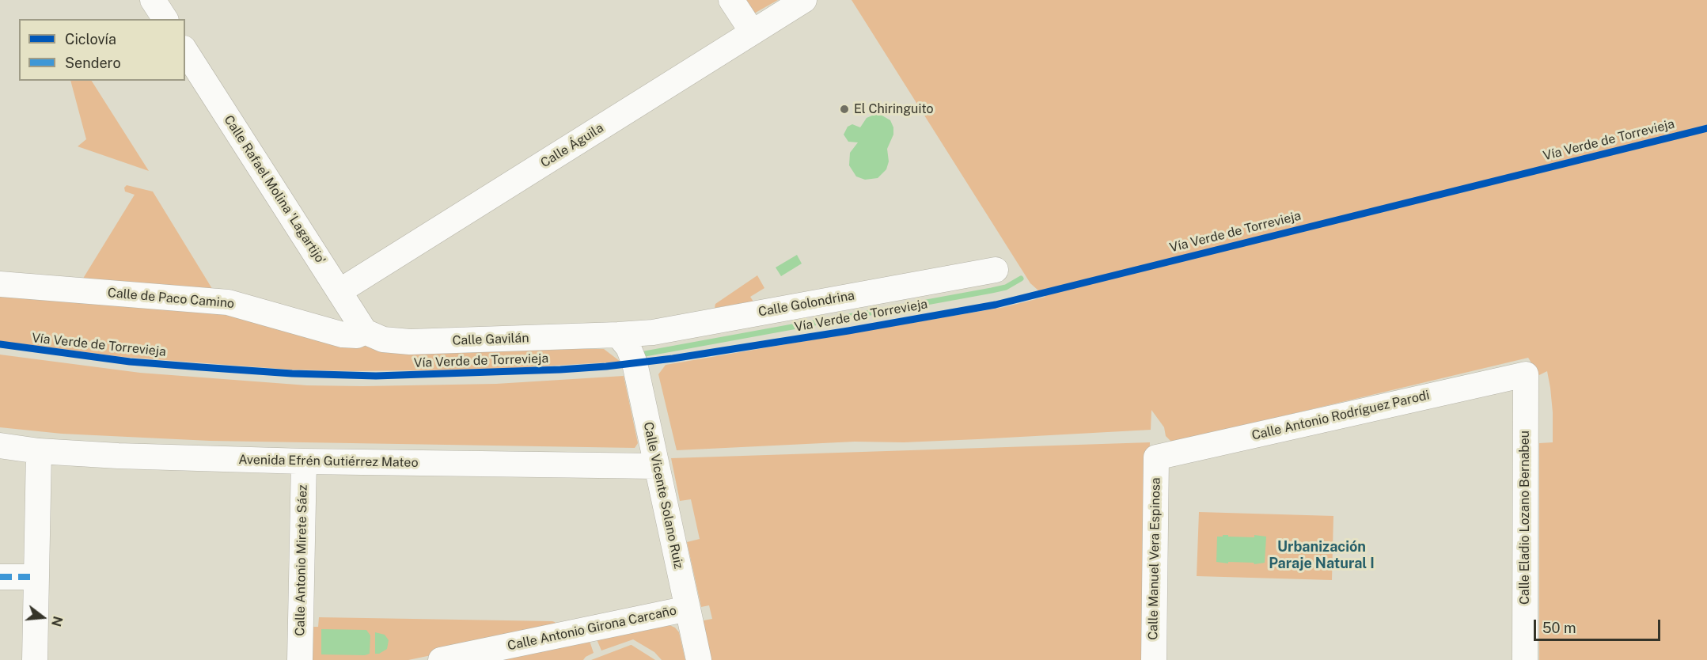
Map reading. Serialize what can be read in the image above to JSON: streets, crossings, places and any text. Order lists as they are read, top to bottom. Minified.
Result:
{"streets":{"street":["Calle Águila","Calle Rafael Molina 'Lagartijo'","Calle de Paco Camino","Calle Golondrina","Calle Gavilán","Calle Antonio Rodríguez Parodi","Avenida Efrén Gutiérrez Mateo","Calle Vicente Solano Ruiz","Calle Eladio Lozano Bernabeu","Calle Manuel Vera Espinosa","Calle Antonio Mirete Sáez","Calle Antonio Girona Carcaño"],"cycle path":["Vía Verde de Torrevieja"]},"crossings":[["Calle Águila","Calle Rafael Molina 'Lagartijo'"],["Calle Rafael Molina 'Lagartijo'","Calle de Paco Camino"],["Calle Rafael Molina 'Lagartijo'","Calle Gavilán"],["Calle de Paco Camino","Calle Gavilán"],["Calle Golondrina","Calle Gavilán"],["Calle Golondrina","Calle Vicente Solano Ruiz"],["Calle Gavilán","Calle Vicente Solano Ruiz"],["Calle Antonio Rodríguez Parodi","Calle Eladio Lozano Bernabeu"],["Calle Antonio Rodríguez Parodi","Calle Manuel Vera Espinosa"],["Avenida Efrén Gutiérrez Mateo","Calle Vicente Solano Ruiz"],["Avenida Efrén Gutiérrez Mateo","Calle Antonio Mirete Sáez"],["Calle Vicente Solano Ruiz","Calle Antonio Girona Carcaño"]],"districts":["Urbanización Paraje Natural I"],"places":["El Chiringuito"],"legend":["Ciclovía","Sendero"],"scale_bar":"50 m","north":"right"}
